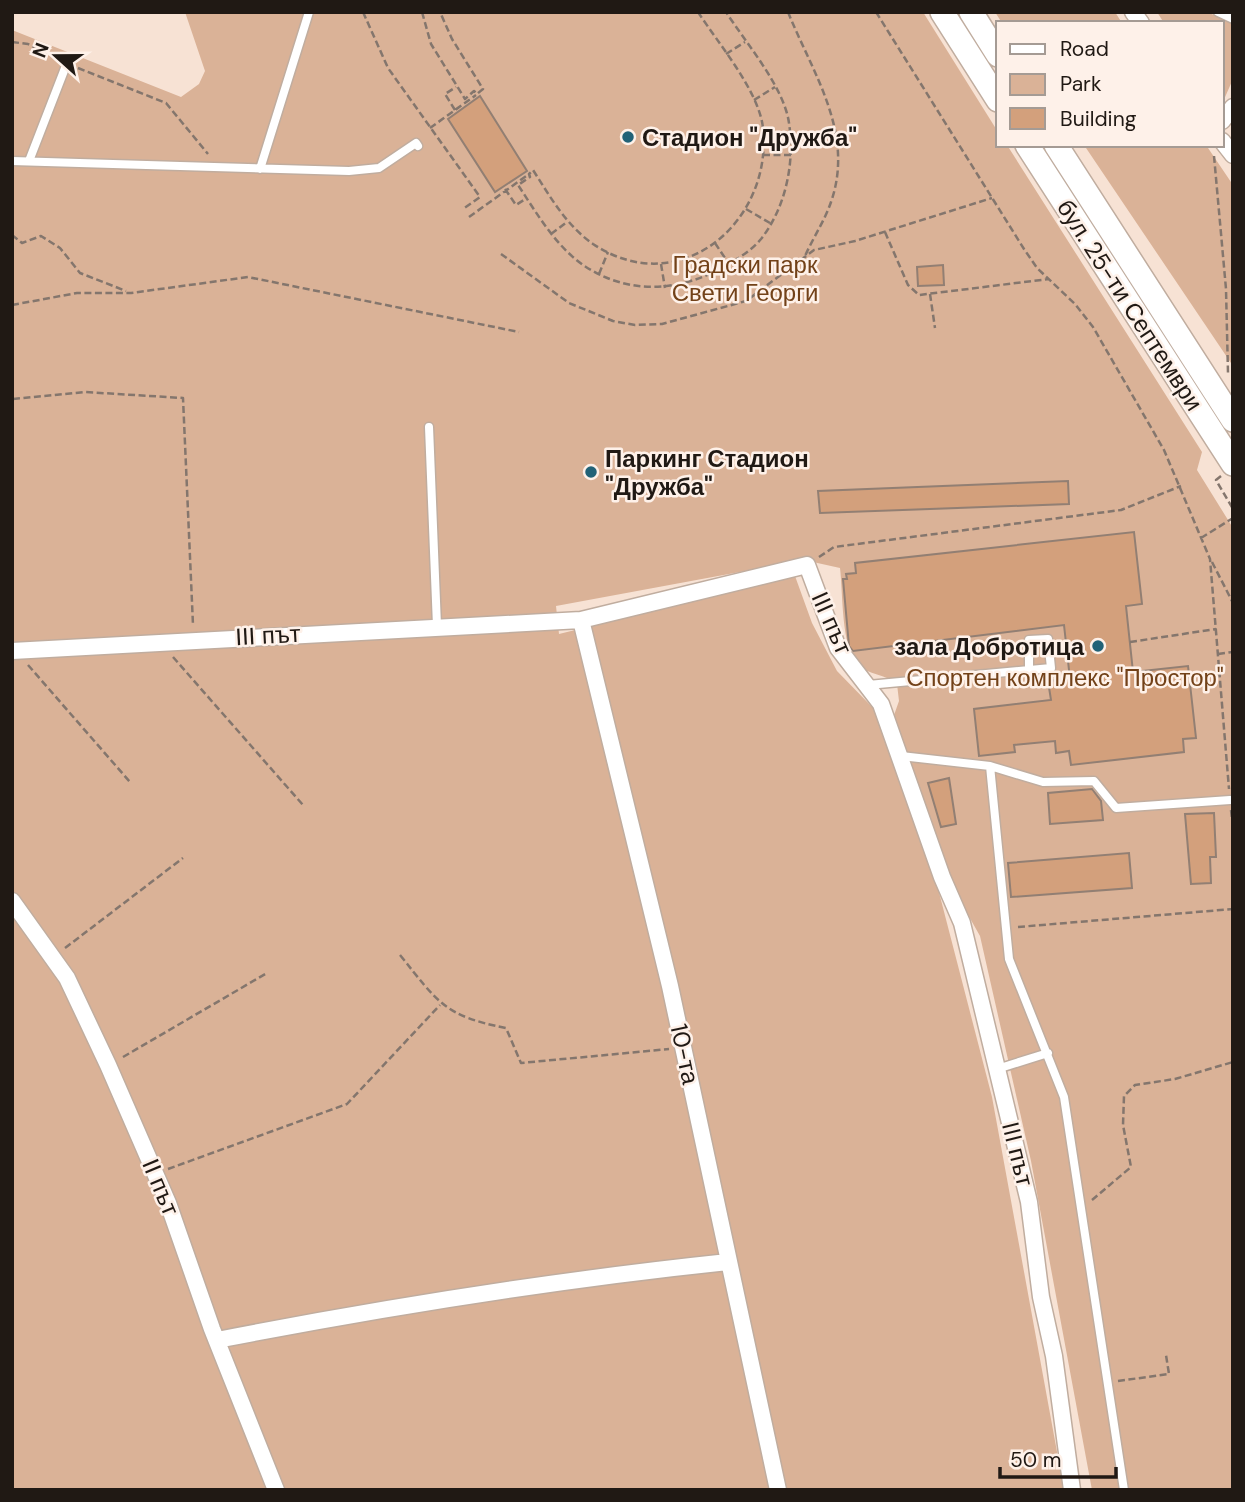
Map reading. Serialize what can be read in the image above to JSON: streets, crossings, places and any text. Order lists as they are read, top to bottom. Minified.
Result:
{"streets":{"main road":["бул. 25-ти Септември"],"street":["ІІІ път","10-та","ІІ път"]},"crossings":[["ІІІ път","10-та"]],"parks":["Градски парк Свети Георги","Спортен комплекс \"Простор\""],"places":["Стадион \"Дружба\"","Паркинг Стадион \"Дружба\"","зала Добротица"],"legend":["Road","Park","Building"],"scale_bar":"50 m","north":"left"}
